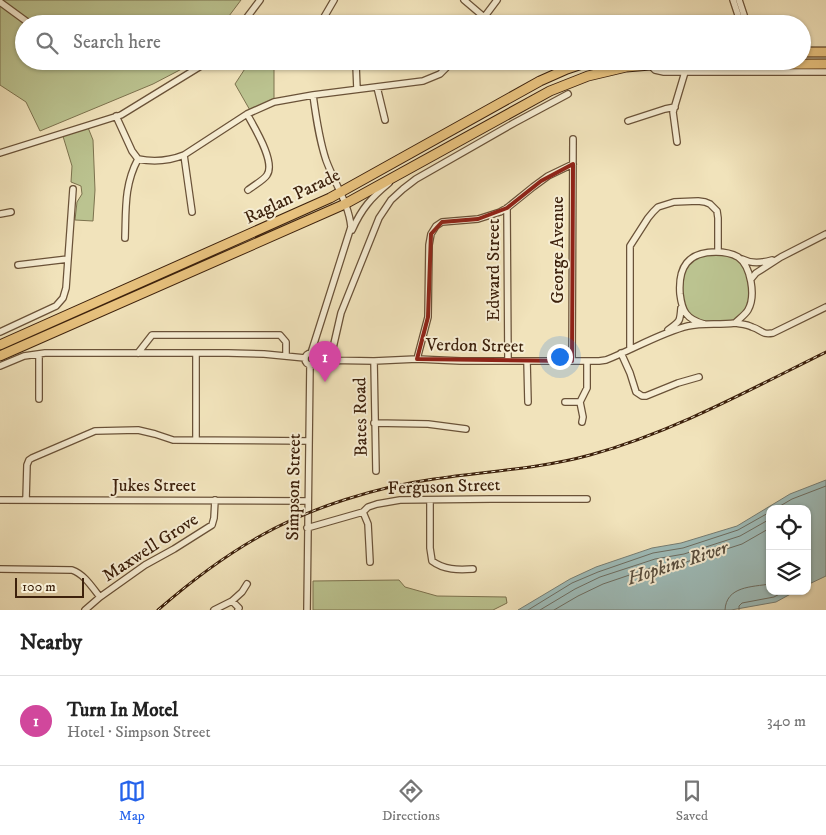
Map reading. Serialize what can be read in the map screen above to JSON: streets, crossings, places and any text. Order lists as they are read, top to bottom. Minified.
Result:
{"streets":{"highway":["Raglan Parade"],"street":["George Avenue","Edward Street","Verdon Street","Bates Road","Jukes Street","Ferguson Street","Simpson Street","Maxwell Grove"]},"crossings":[["George Avenue","Verdon Street"],["Edward Street","Verdon Street"],["Verdon Street","Bates Road"],["Verdon Street","Simpson Street"],["Jukes Street","Simpson Street"],["Jukes Street","Maxwell Grove"],["Ferguson Street","Simpson Street"]],"water":["Hopkins River"],"scale_bar":"100 m","page":{"search":"Search here","pins":"1","scale":"100 m","heading":"Nearby","list":[{"mark":"1","name":"Turn In Motel","note":"Hotel · Simpson Street","value":"340 m"}],"nav":["Map","Directions","Saved"]}}
